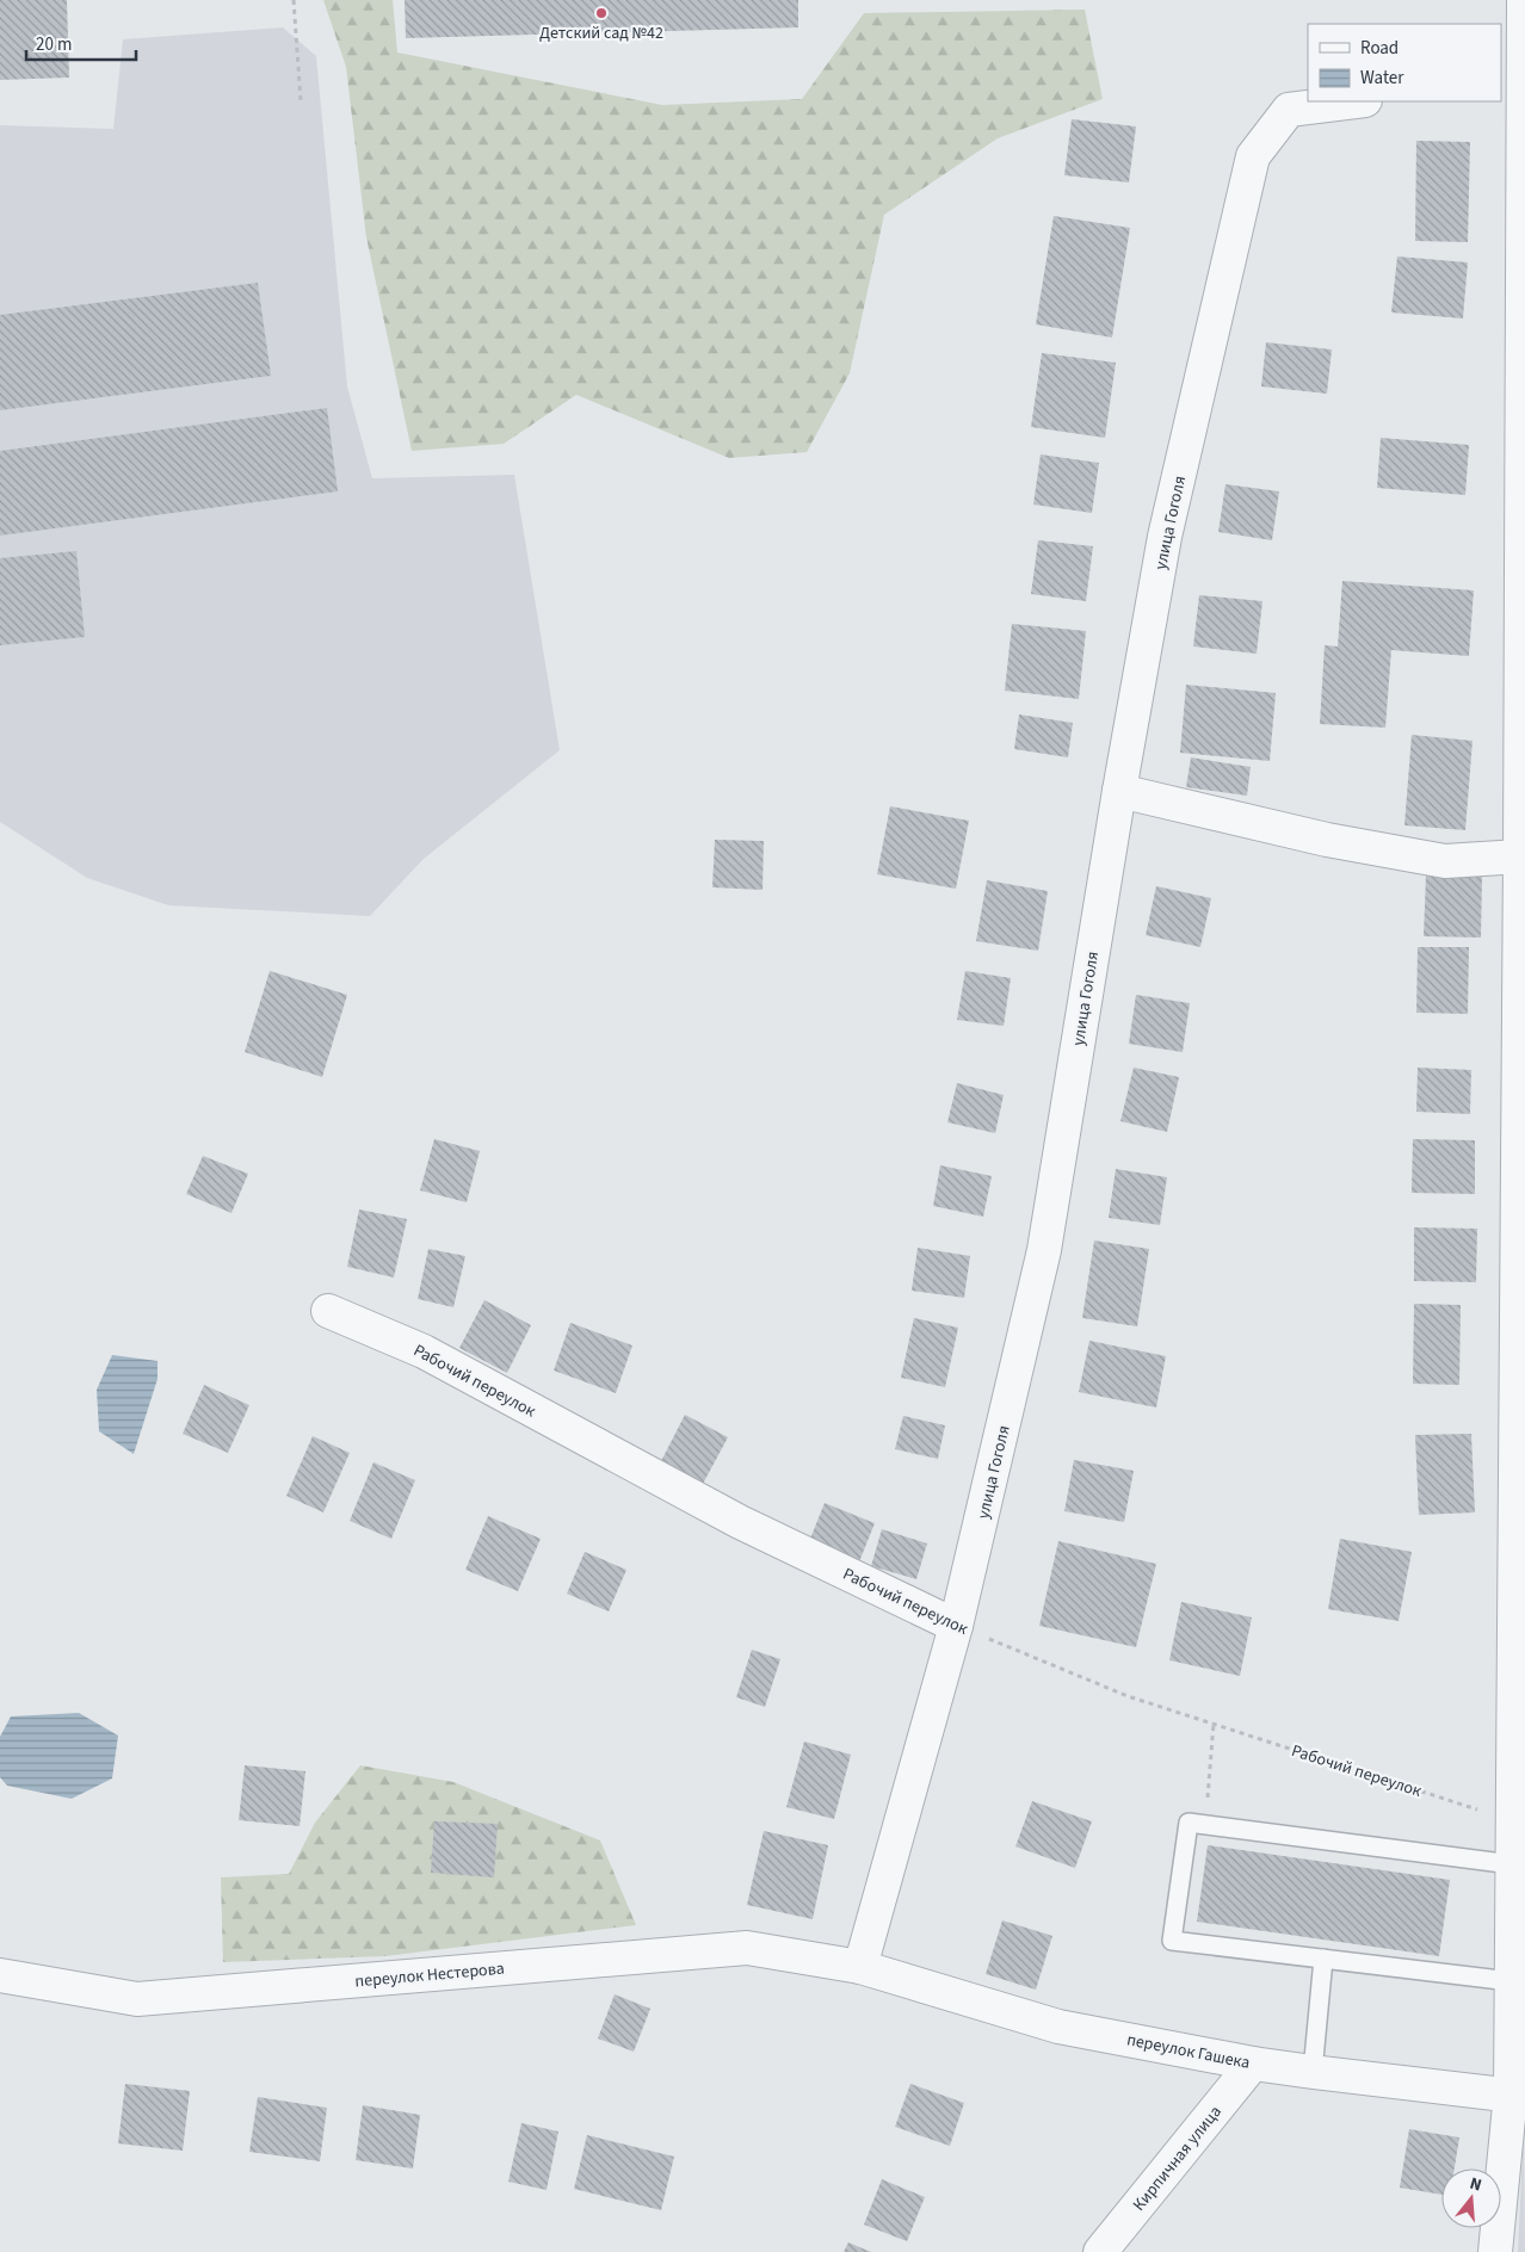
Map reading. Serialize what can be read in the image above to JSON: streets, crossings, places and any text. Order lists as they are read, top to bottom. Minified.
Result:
{"streets":{"street":["улица Гоголя","Рабочий переулок","переулок Нестерова","переулок Гашека","Кирпичная улица"]},"crossings":[["улица Гоголя","Рабочий переулок"],["улица Гоголя","переулок Нестерова"],["улица Гоголя","переулок Гашека"],["переулок Нестерова","переулок Гашека"],["переулок Гашека","Кирпичная улица"]],"places":["Детский сад №42"],"legend":["Road","Water"],"scale_bar":"20 m","north":"top"}
